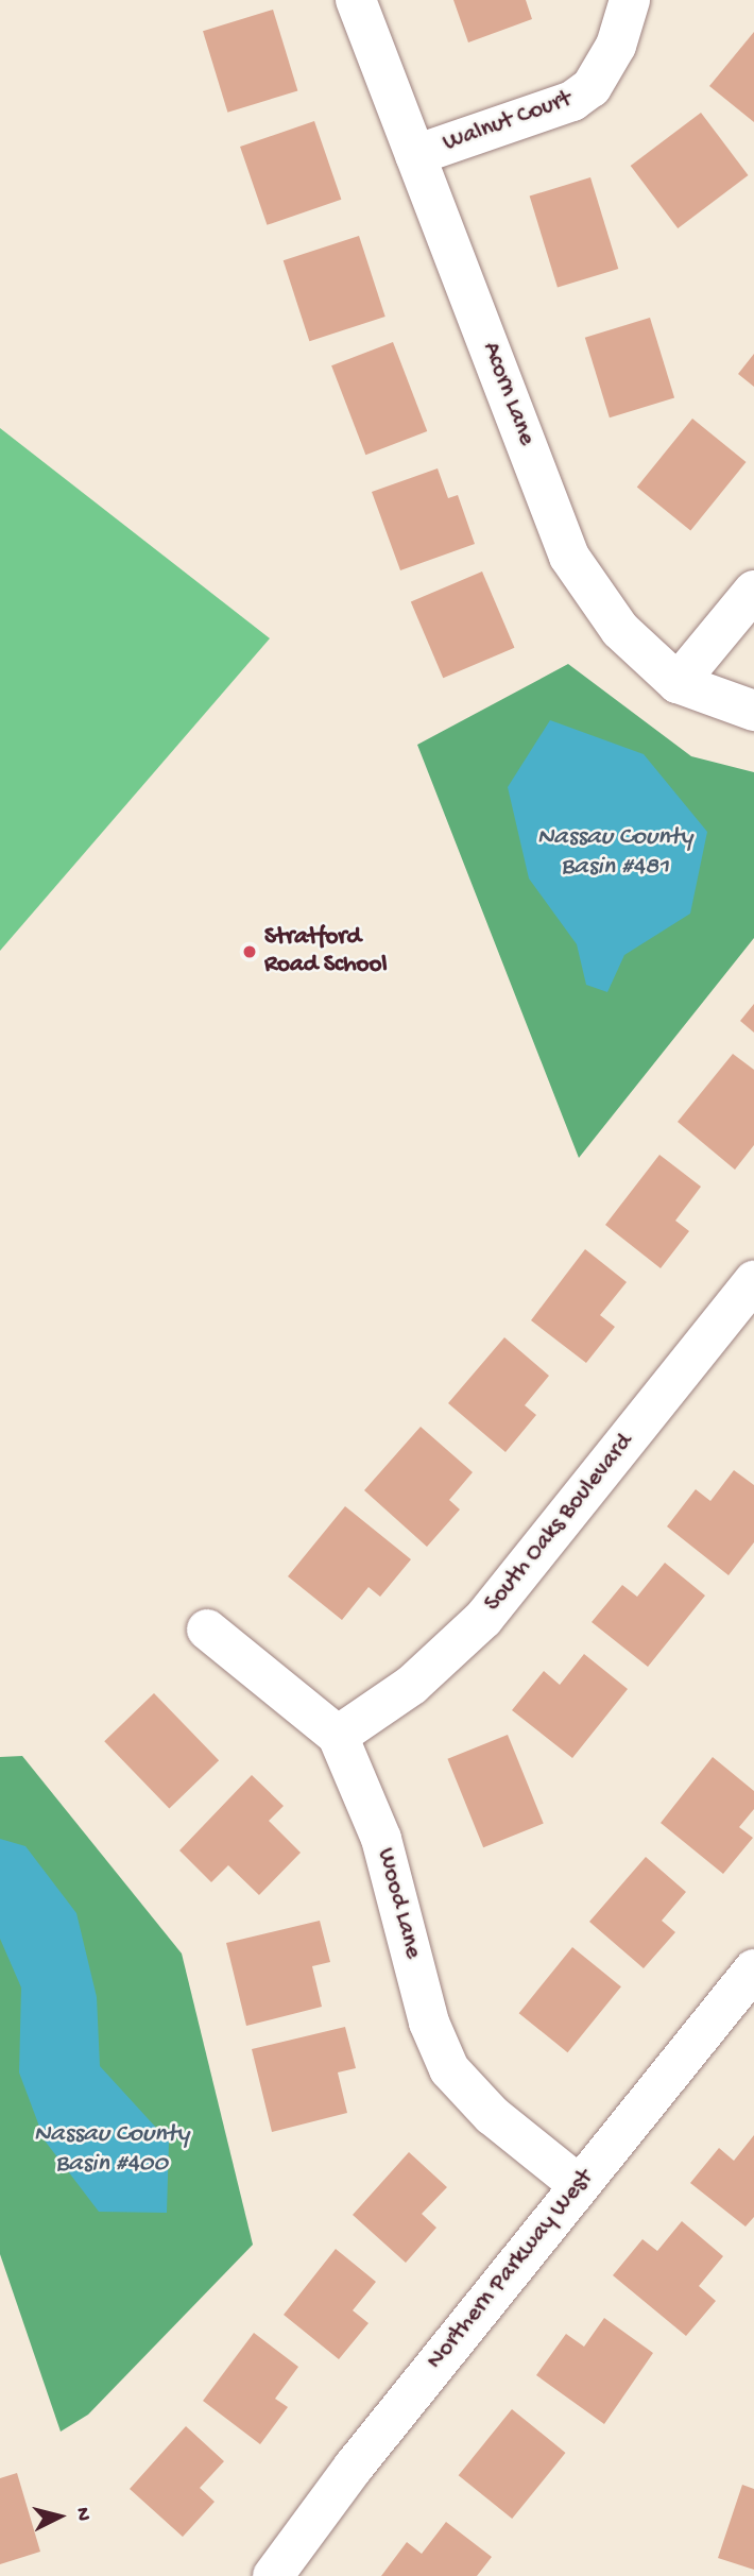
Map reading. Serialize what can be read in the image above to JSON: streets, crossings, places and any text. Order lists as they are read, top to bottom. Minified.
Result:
{"streets":{"street":["Walnut Court","Acorn Lane","South Oaks Boulevard","Wood Lane","Northern Parkway West"]},"crossings":[["Walnut Court","Acorn Lane"],["South Oaks Boulevard","Wood Lane"],["Wood Lane","Northern Parkway West"]],"water":["Nassau County Basin #481","Nassau County Basin #400"],"places":["Stratford Road School"],"north":"right"}
